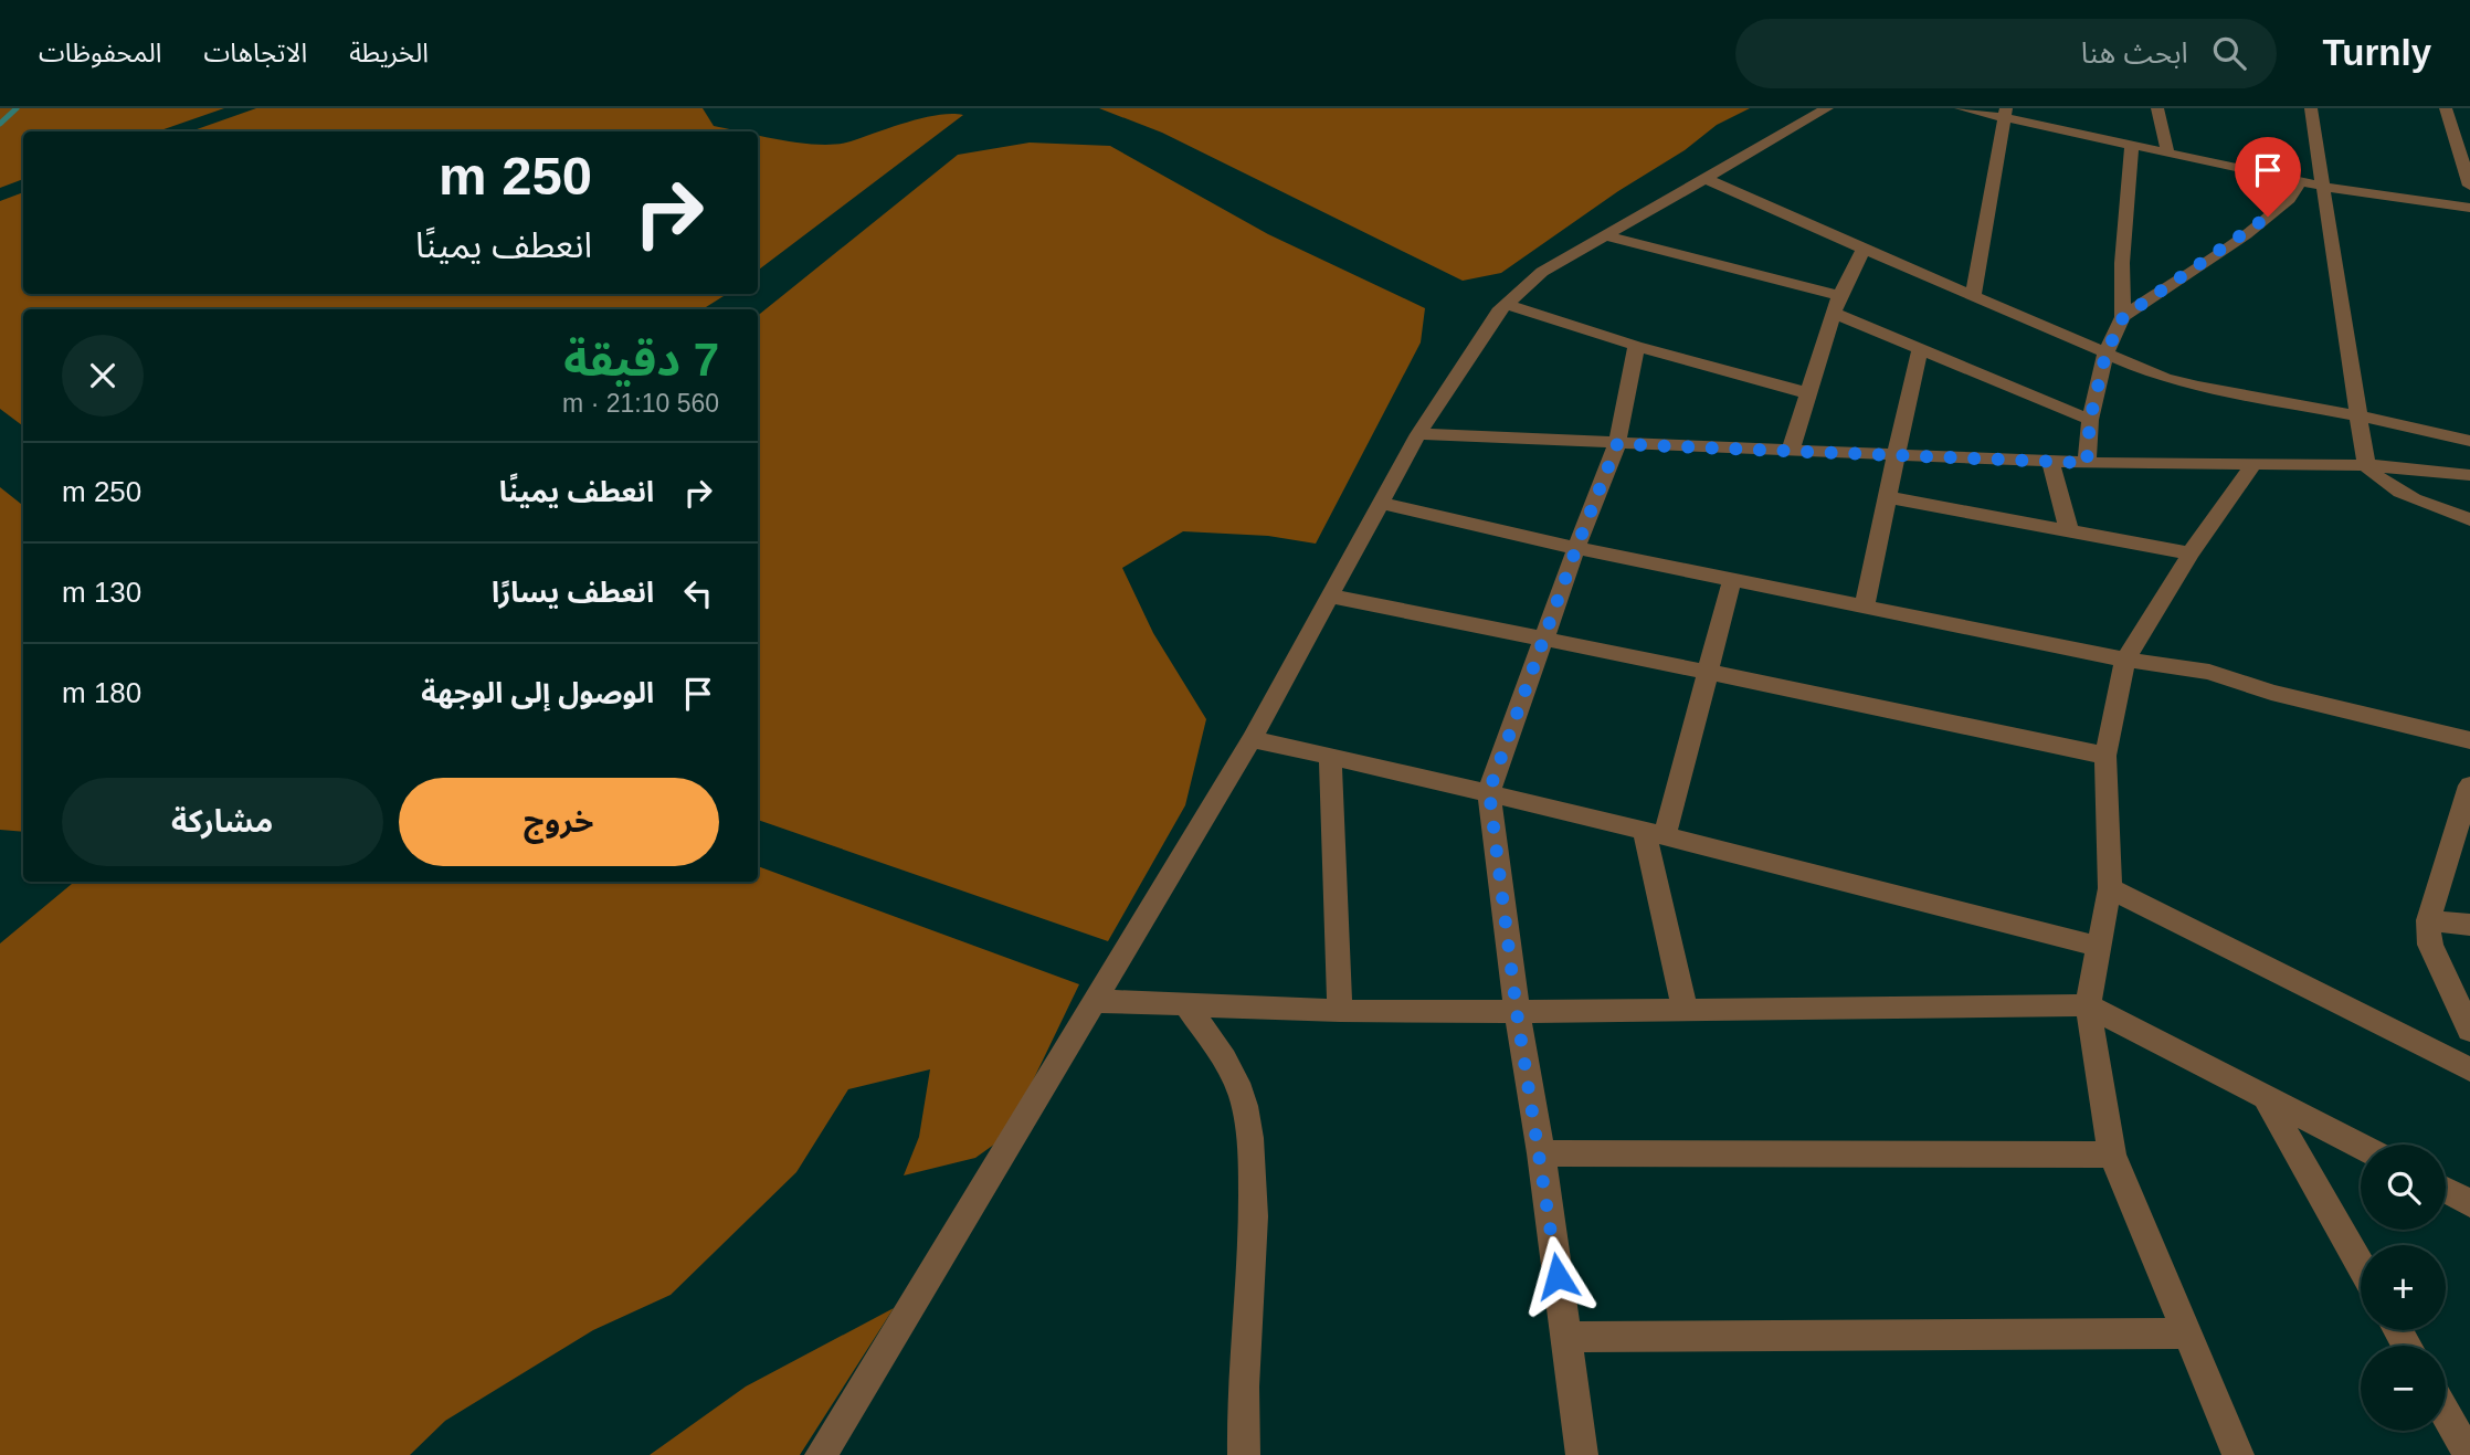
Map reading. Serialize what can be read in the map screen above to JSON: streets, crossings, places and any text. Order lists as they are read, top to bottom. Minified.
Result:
{"page":{"header":"Turnly","search":"ابحث هنا","nav":["الخريطة","الاتجاهات","المحفوظات"],"turn":["250 m","انعطف يمينًا"],"heading":["7 دقيقة","560 m · 21:10"],"list":[{"name":"انعطف يمينًا","value":"250 m"},{"name":"انعطف يسارًا","value":"130 m"},{"name":"الوصول إلى الوجهة","value":"180 m"}],"buttons":["خروج","مشاركة"],"map_buttons":["+","−"]}}
